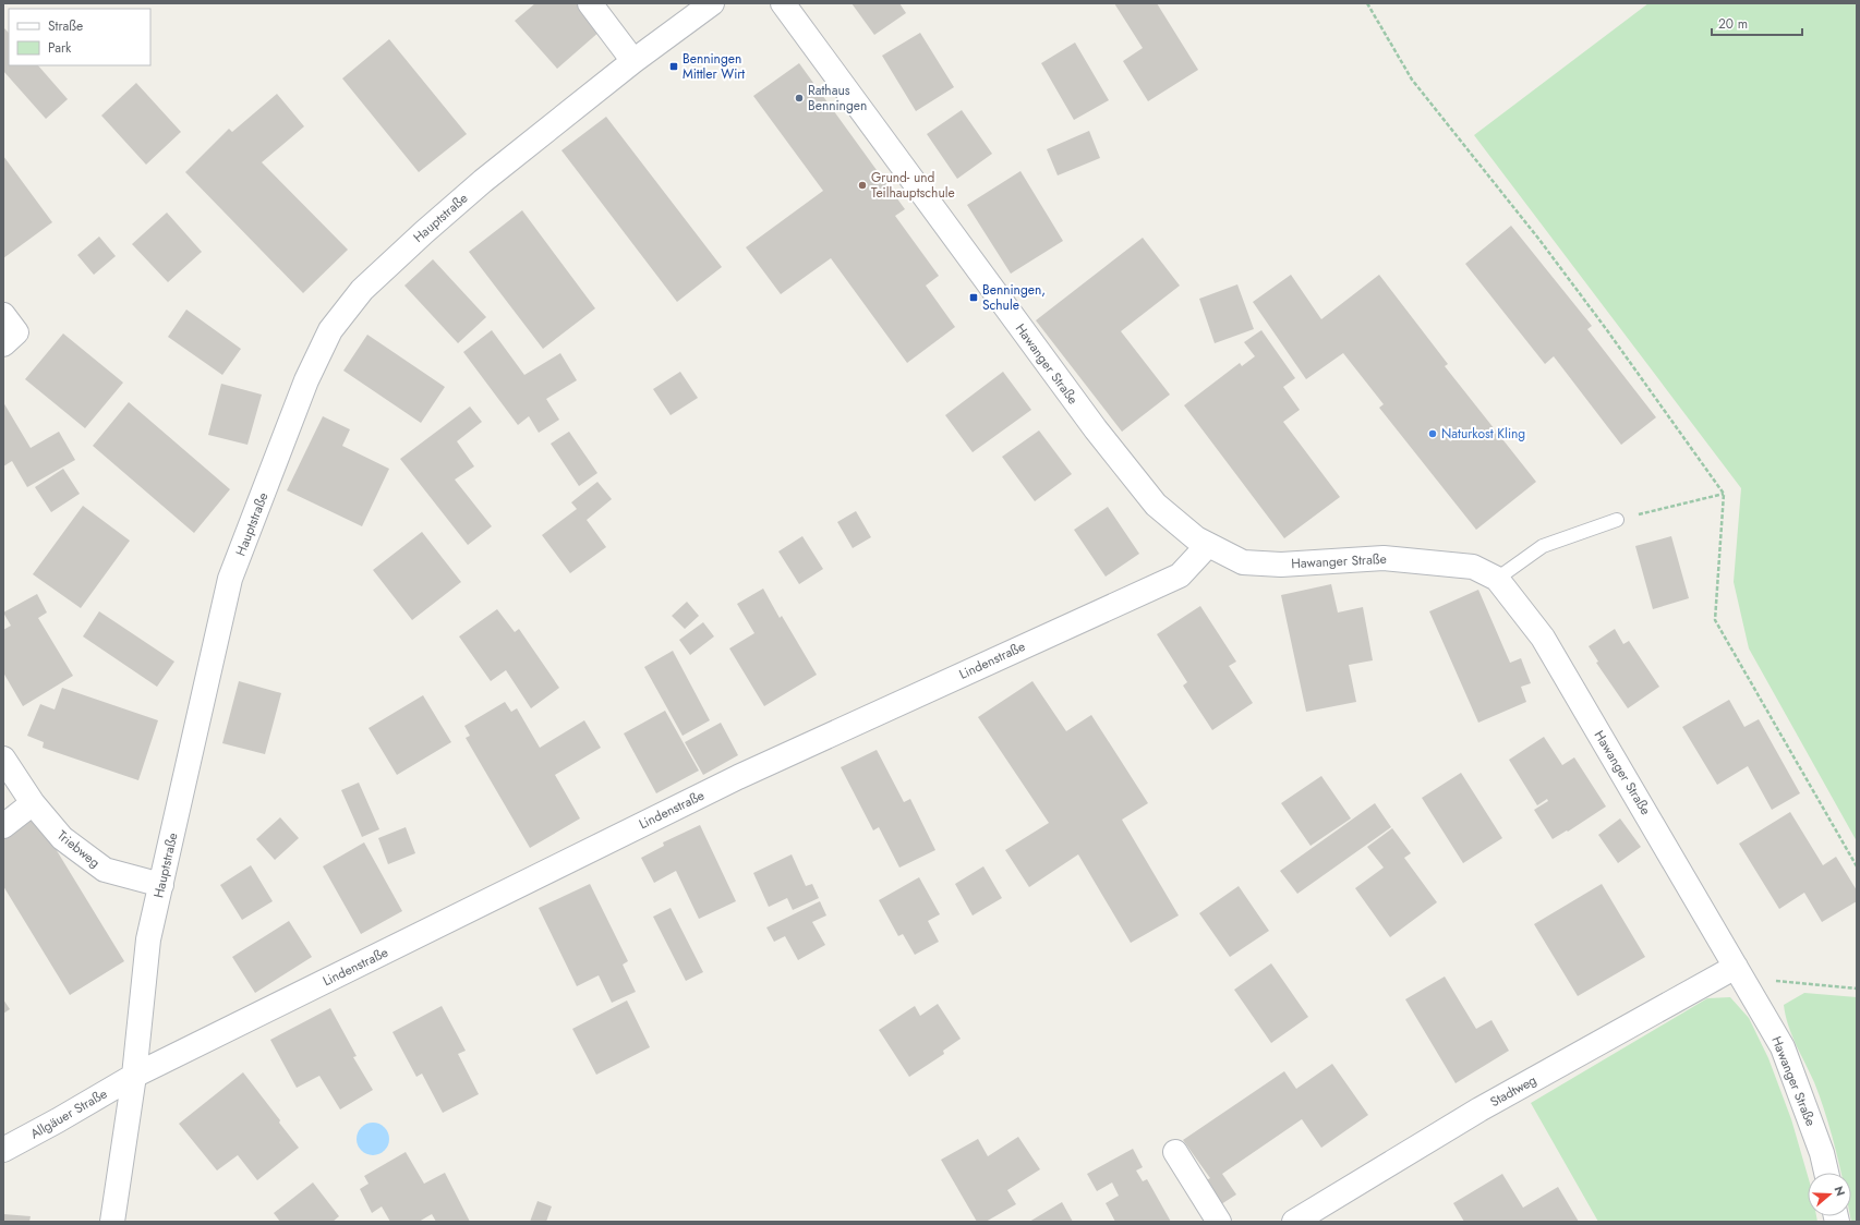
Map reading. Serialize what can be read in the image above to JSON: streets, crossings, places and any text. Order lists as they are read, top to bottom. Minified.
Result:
{"streets":{"street":["Hauptstraße","Hawanger Straße","Lindenstraße","Triebweg","Stadtweg","Allgäuer Straße"]},"crossings":[["Hauptstraße","Lindenstraße"],["Hauptstraße","Triebweg"],["Hauptstraße","Allgäuer Straße"],["Hawanger Straße","Lindenstraße"],["Hawanger Straße","Stadtweg"],["Lindenstraße","Allgäuer Straße"]],"places":{"transit":["Benningen Mittler Wirt","Benningen, Schule"],"other":["Rathaus Benningen","Grund- und Teilhauptschule","Naturkost Kling"]},"legend":["Straße","Park"],"scale_bar":"20 m","north":"right"}
